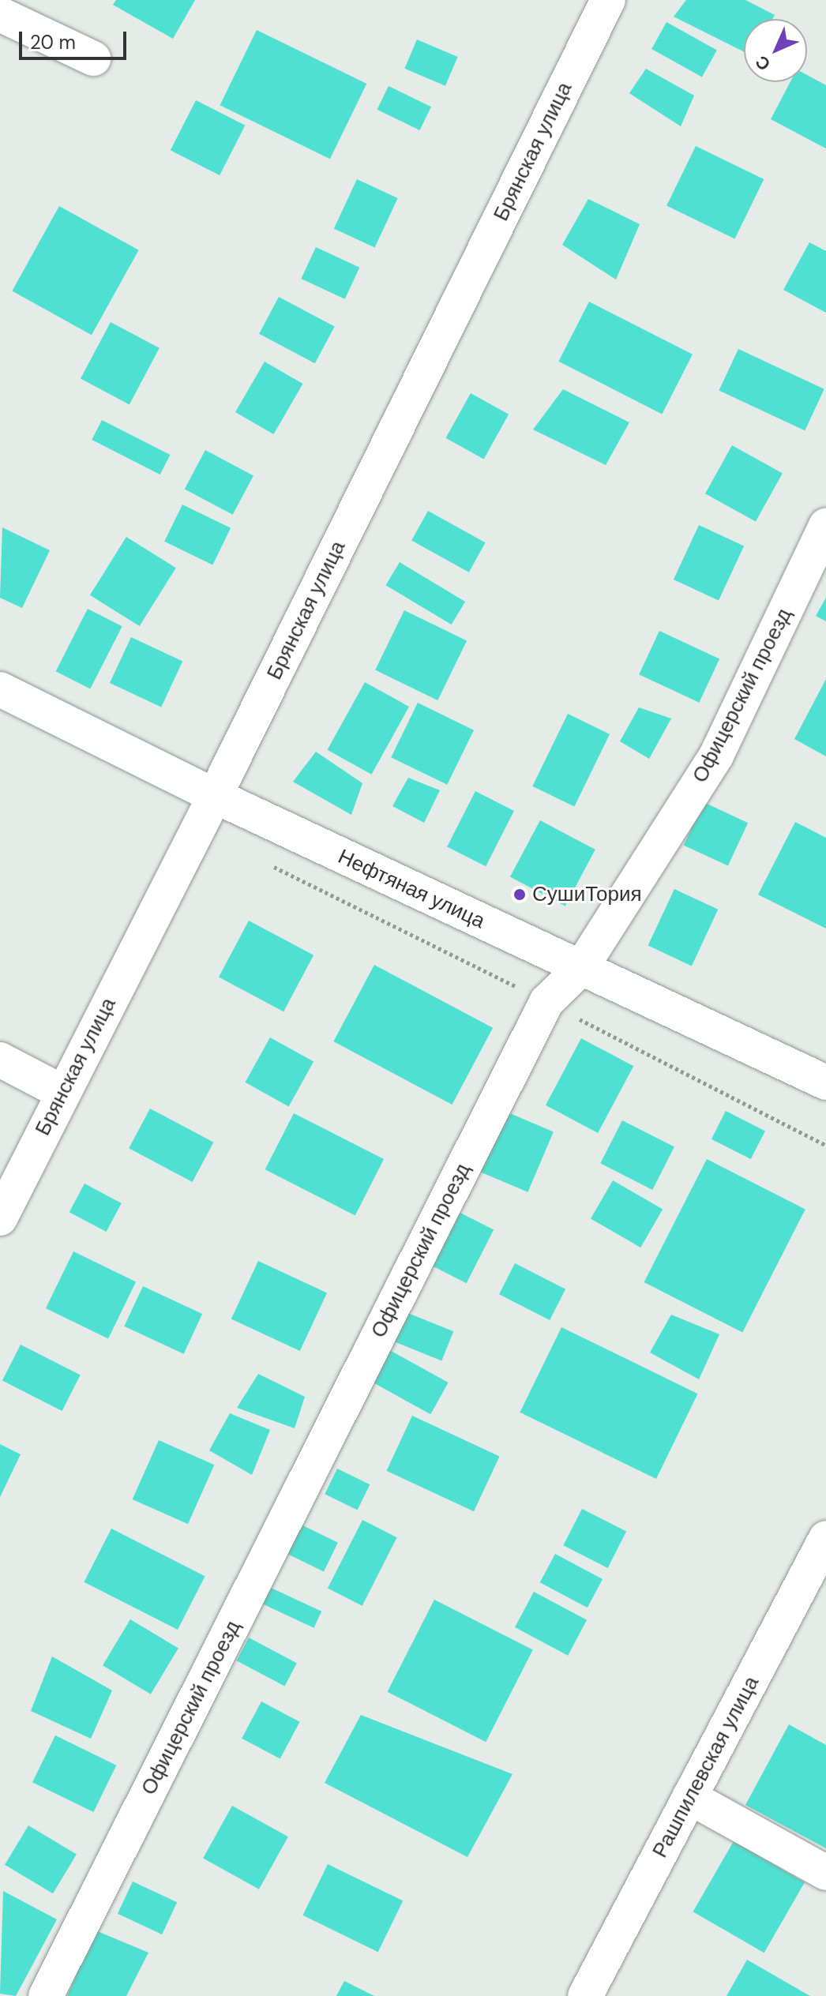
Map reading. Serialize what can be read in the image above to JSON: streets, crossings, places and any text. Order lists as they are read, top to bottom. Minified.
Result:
{"streets":{"street":["Брянская улица","Офицерский проезд","Нефтяная улица","Рашпилевская улица"]},"crossings":[["Брянская улица","Нефтяная улица"],["Офицерский проезд","Нефтяная улица"]],"places":["СушиТория"],"scale_bar":"20 m","north":"bottom left"}
